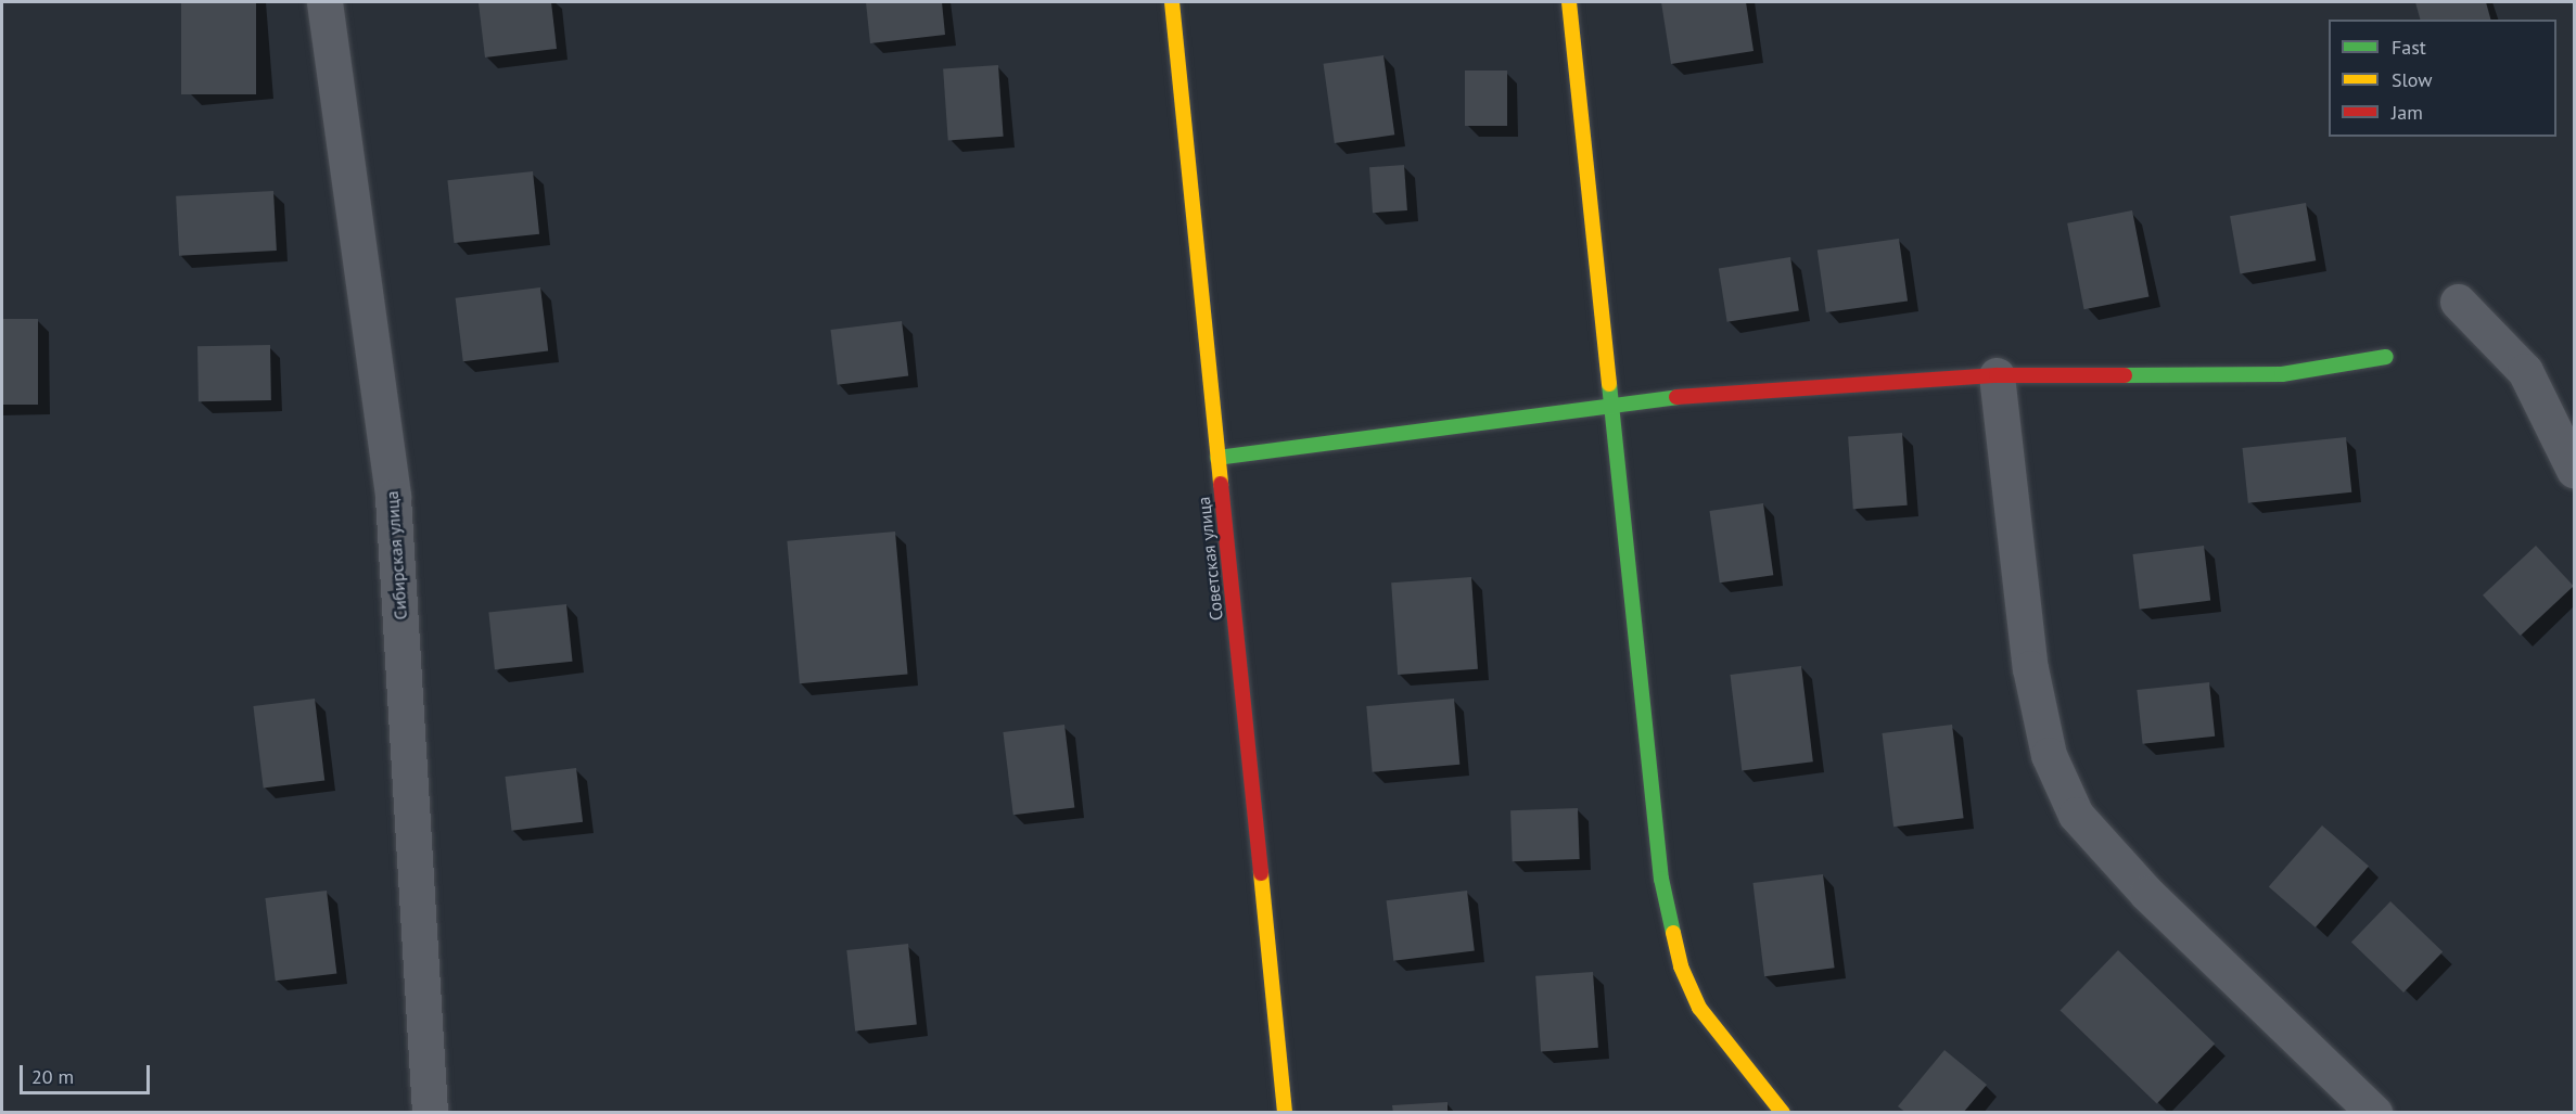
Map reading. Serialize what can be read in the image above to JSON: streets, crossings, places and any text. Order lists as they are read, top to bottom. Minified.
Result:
{"streets":{"street":["Сибирская улица","Советская улица"]},"legend":["Fast","Slow","Jam"],"scale_bar":"20 m"}
